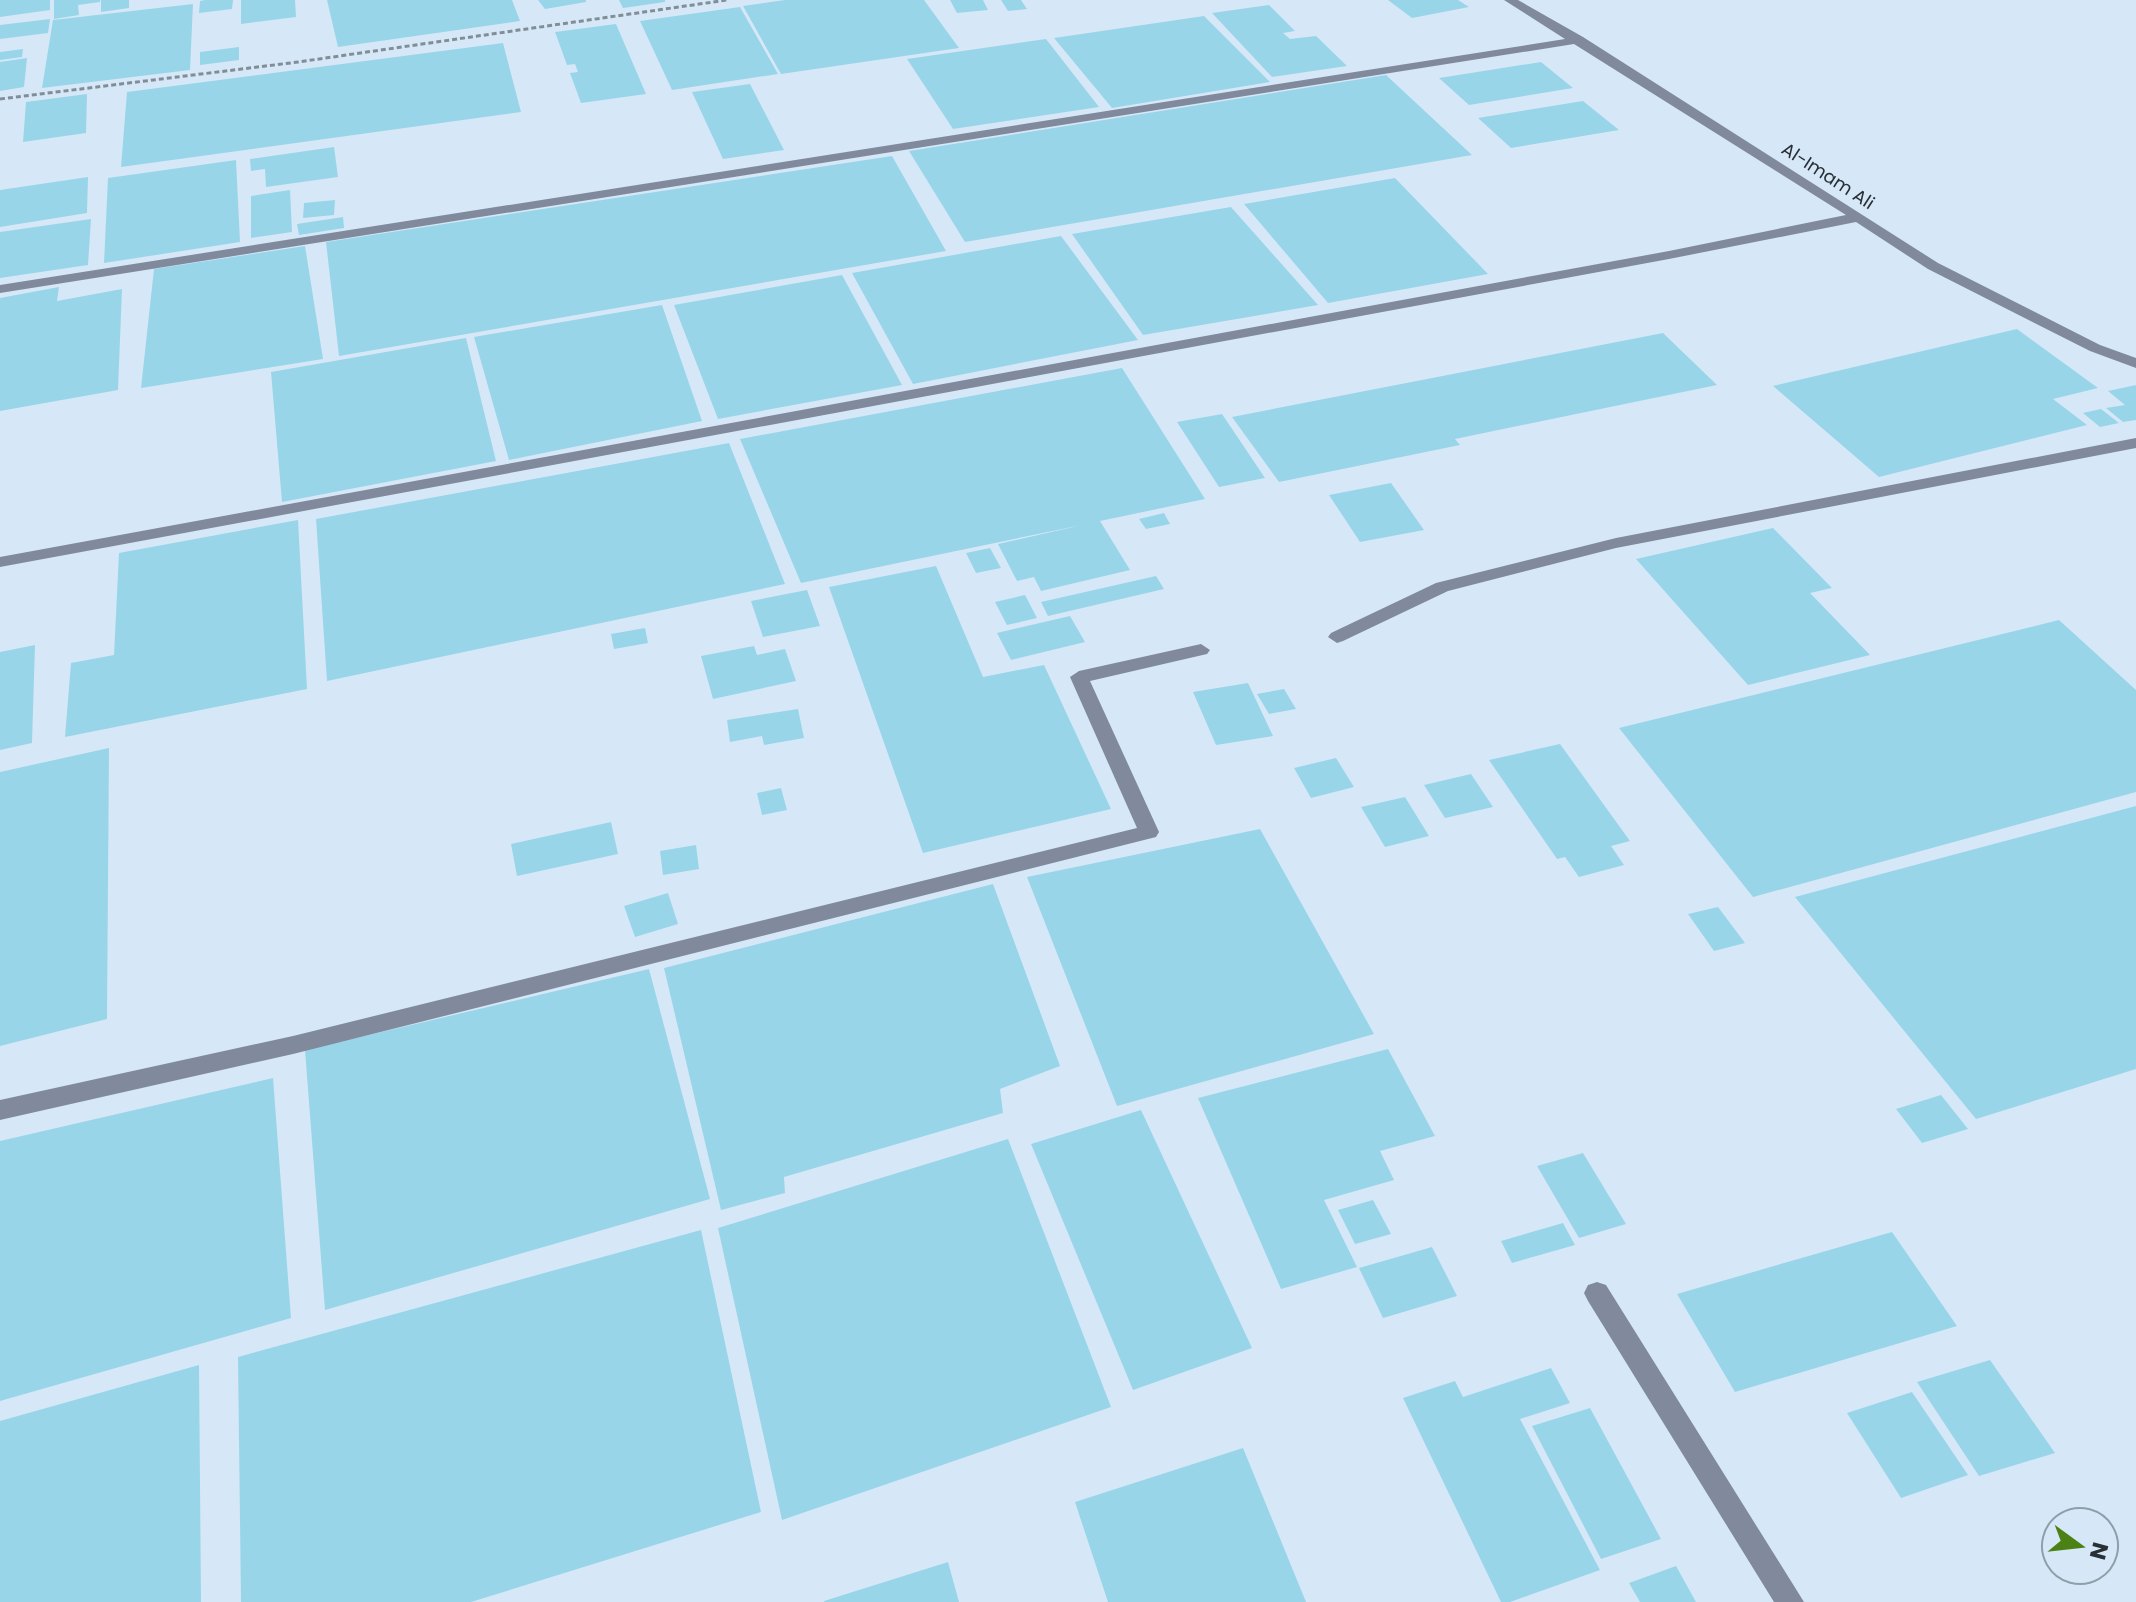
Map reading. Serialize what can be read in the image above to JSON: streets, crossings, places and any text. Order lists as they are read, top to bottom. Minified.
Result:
{"streets":{"street":["Al-Imam Ali"]},"north":"right"}
